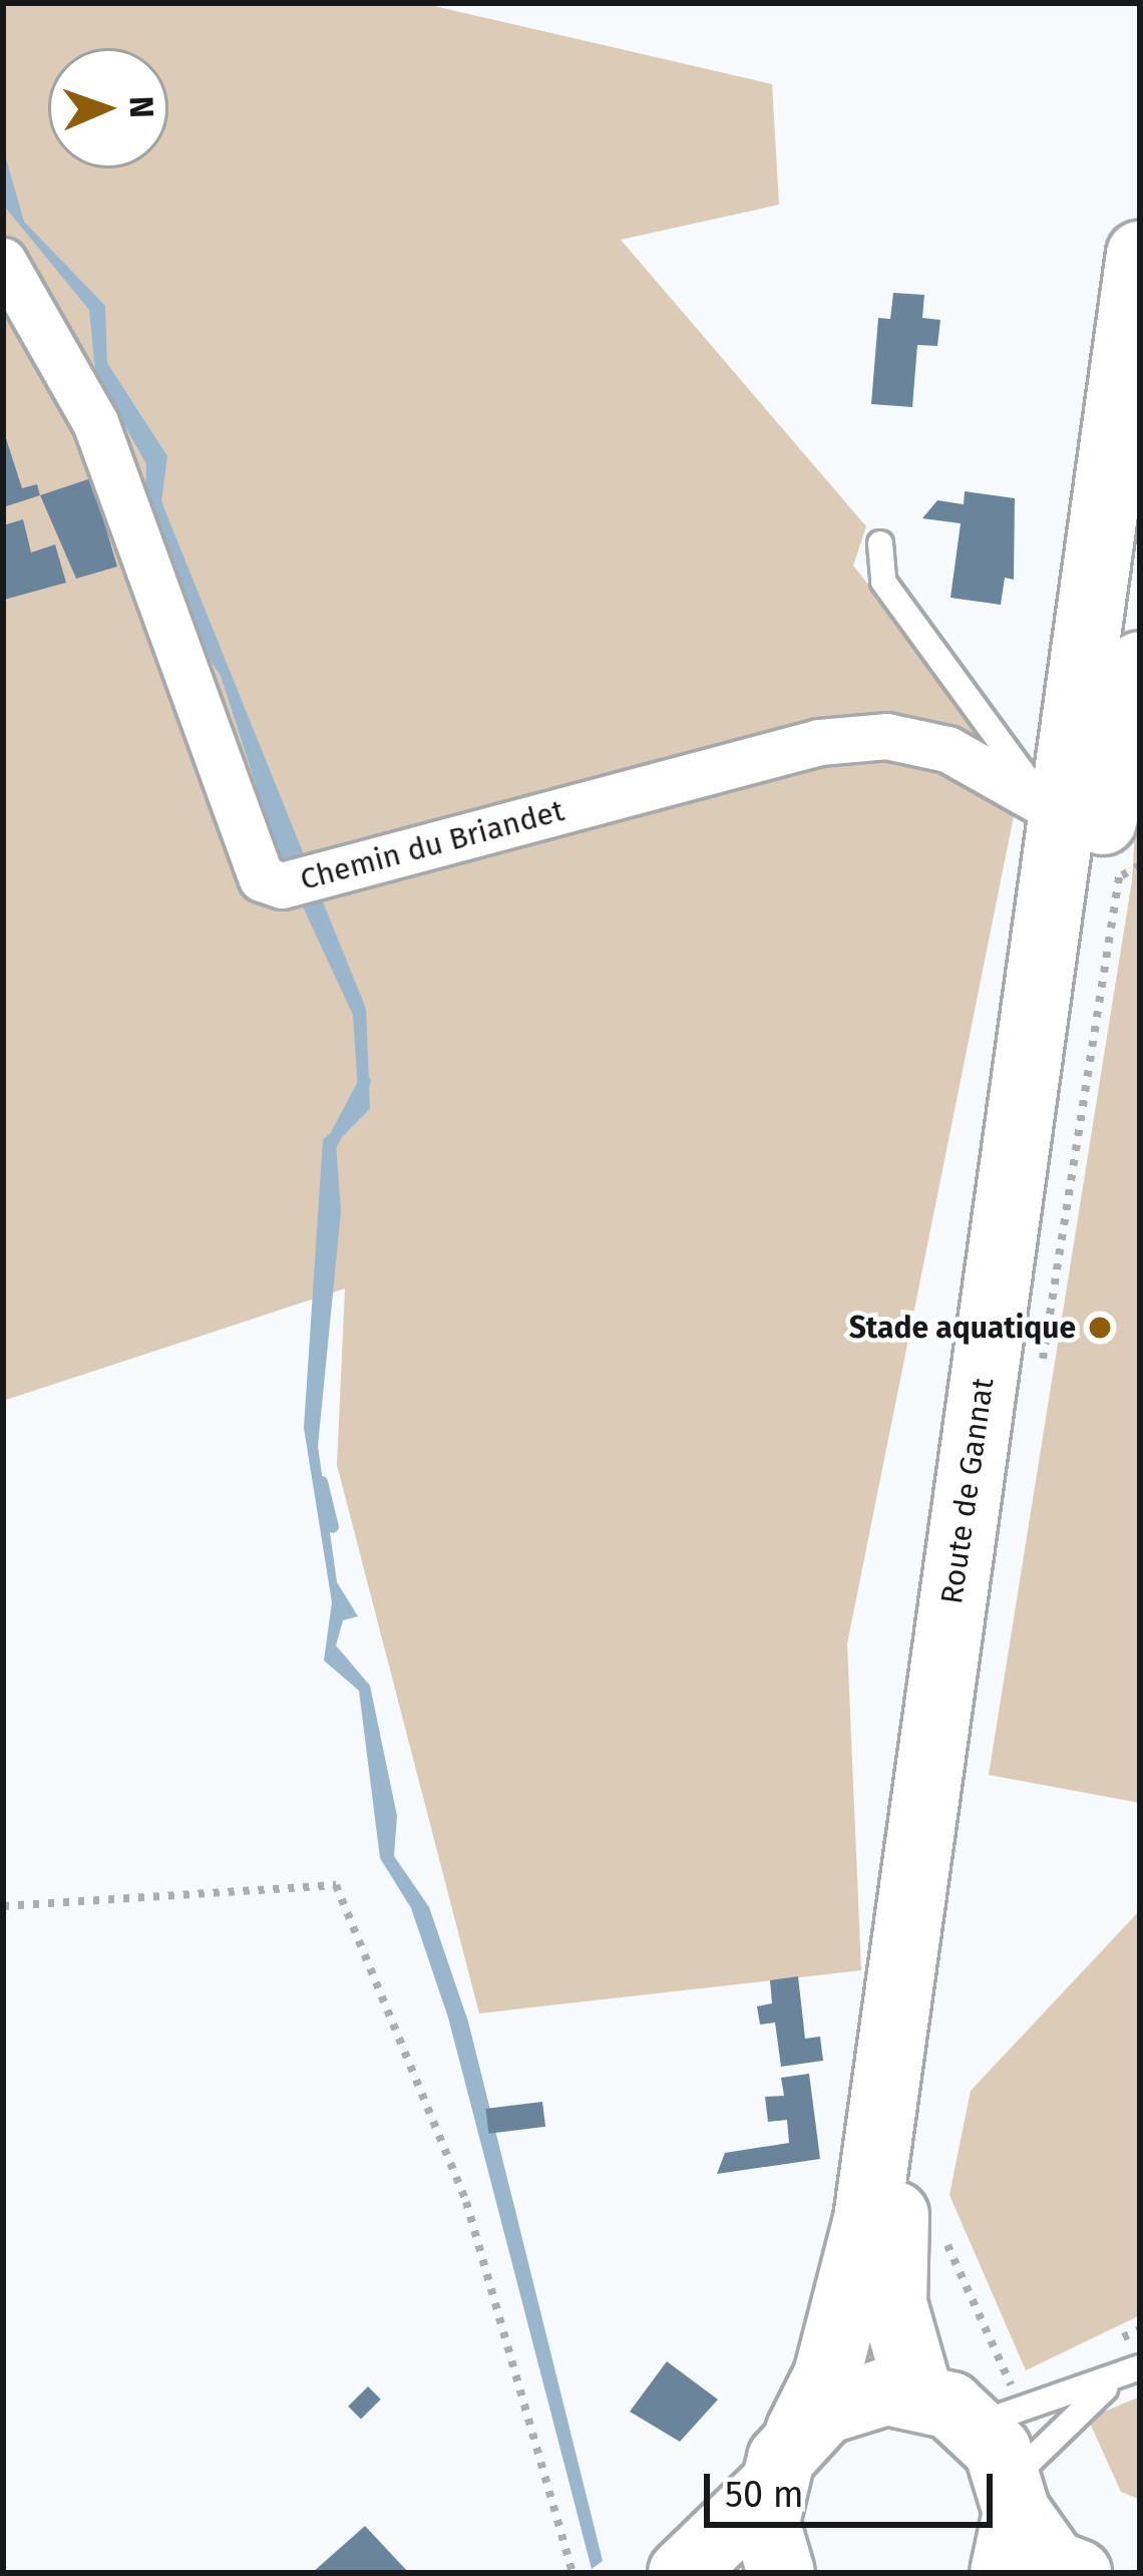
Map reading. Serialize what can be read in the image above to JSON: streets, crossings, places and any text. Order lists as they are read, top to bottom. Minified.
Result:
{"streets":{"main road":["Route de Gannat"],"street":["Chemin du Briandet"]},"crossings":[["Chemin du Briandet","Route de Gannat"]],"places":["Stade aquatique"],"scale_bar":"50 m","north":"right"}
